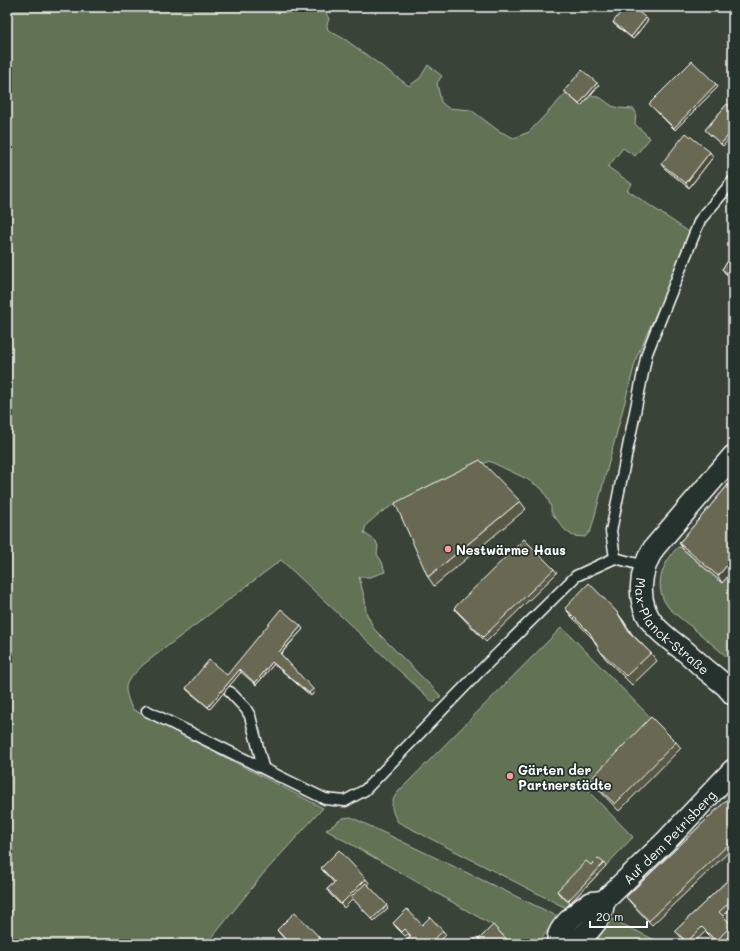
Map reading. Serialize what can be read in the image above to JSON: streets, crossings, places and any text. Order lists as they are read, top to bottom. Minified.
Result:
{"streets":{"street":["Max-Planck-Straße","Auf dem Petrisberg"]},"places":["Nestwärme Haus","Gärten der Partnerstädte"],"scale_bar":"20 m"}
